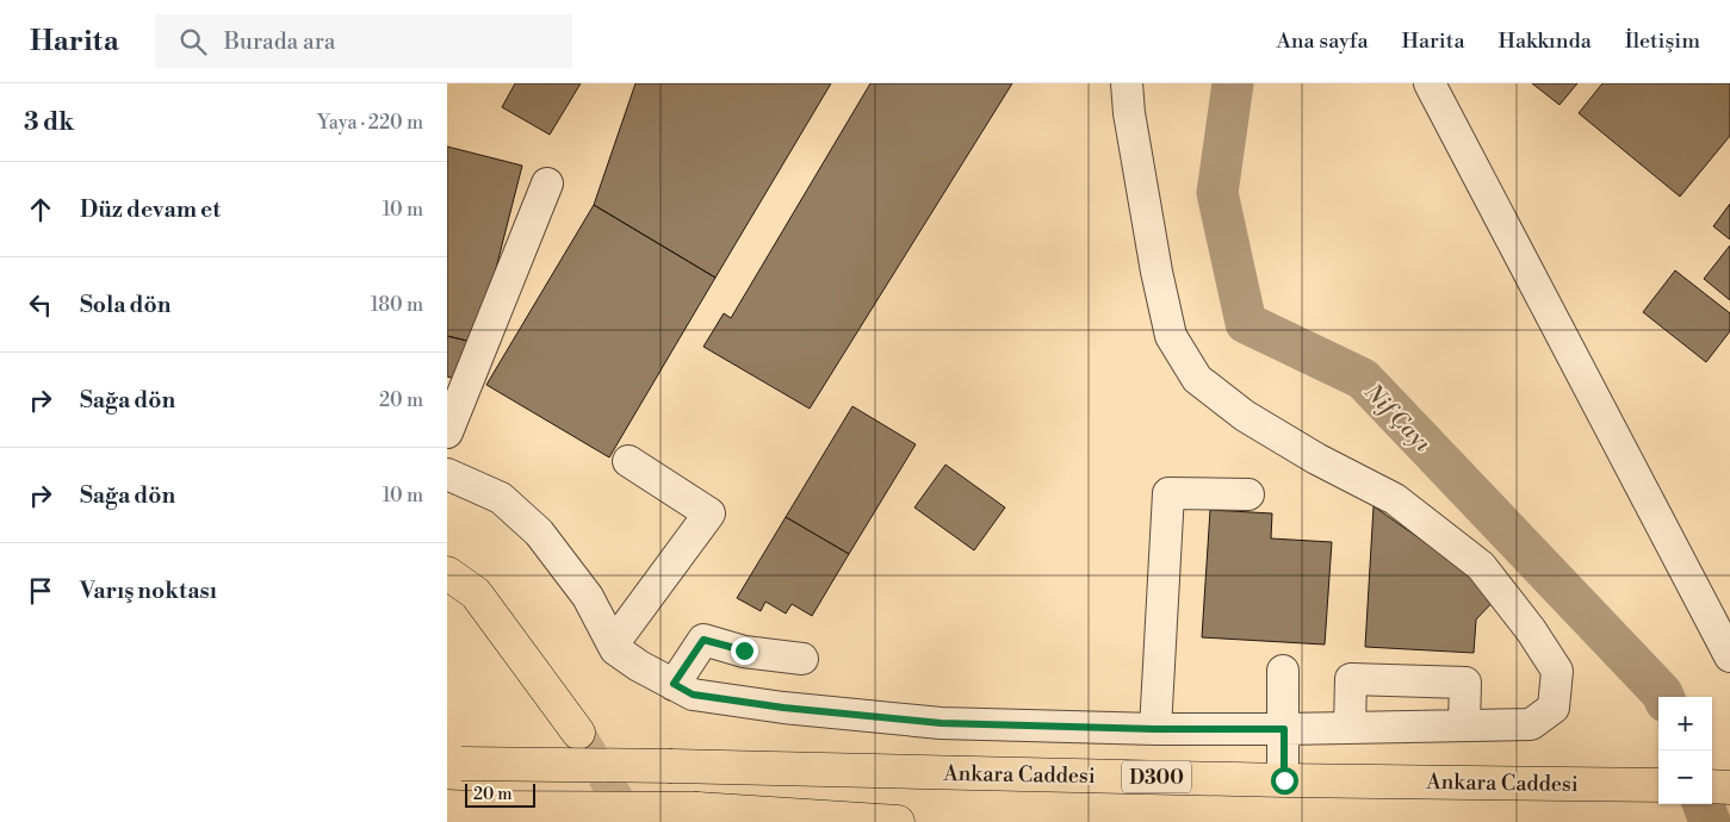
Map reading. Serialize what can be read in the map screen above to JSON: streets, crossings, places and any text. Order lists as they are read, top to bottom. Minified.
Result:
{"streets":{"highway":["Ankara Caddesi","D300"]},"water":["Nif Çayı"],"scale_bar":"20 m","page":{"header":"Harita","search":"Burada ara","nav":["Ana sayfa","Harita","Hakkında","İletişim"],"heading":["3 dk","Yaya · 220 m"],"list":[["Düz devam et","10 m"],["Sola dön","180 m"],["Sağa dön","20 m"],["Sağa dön","10 m"],"Varış noktası"],"map_buttons":["+","−"],"scale":"20 m"}}
